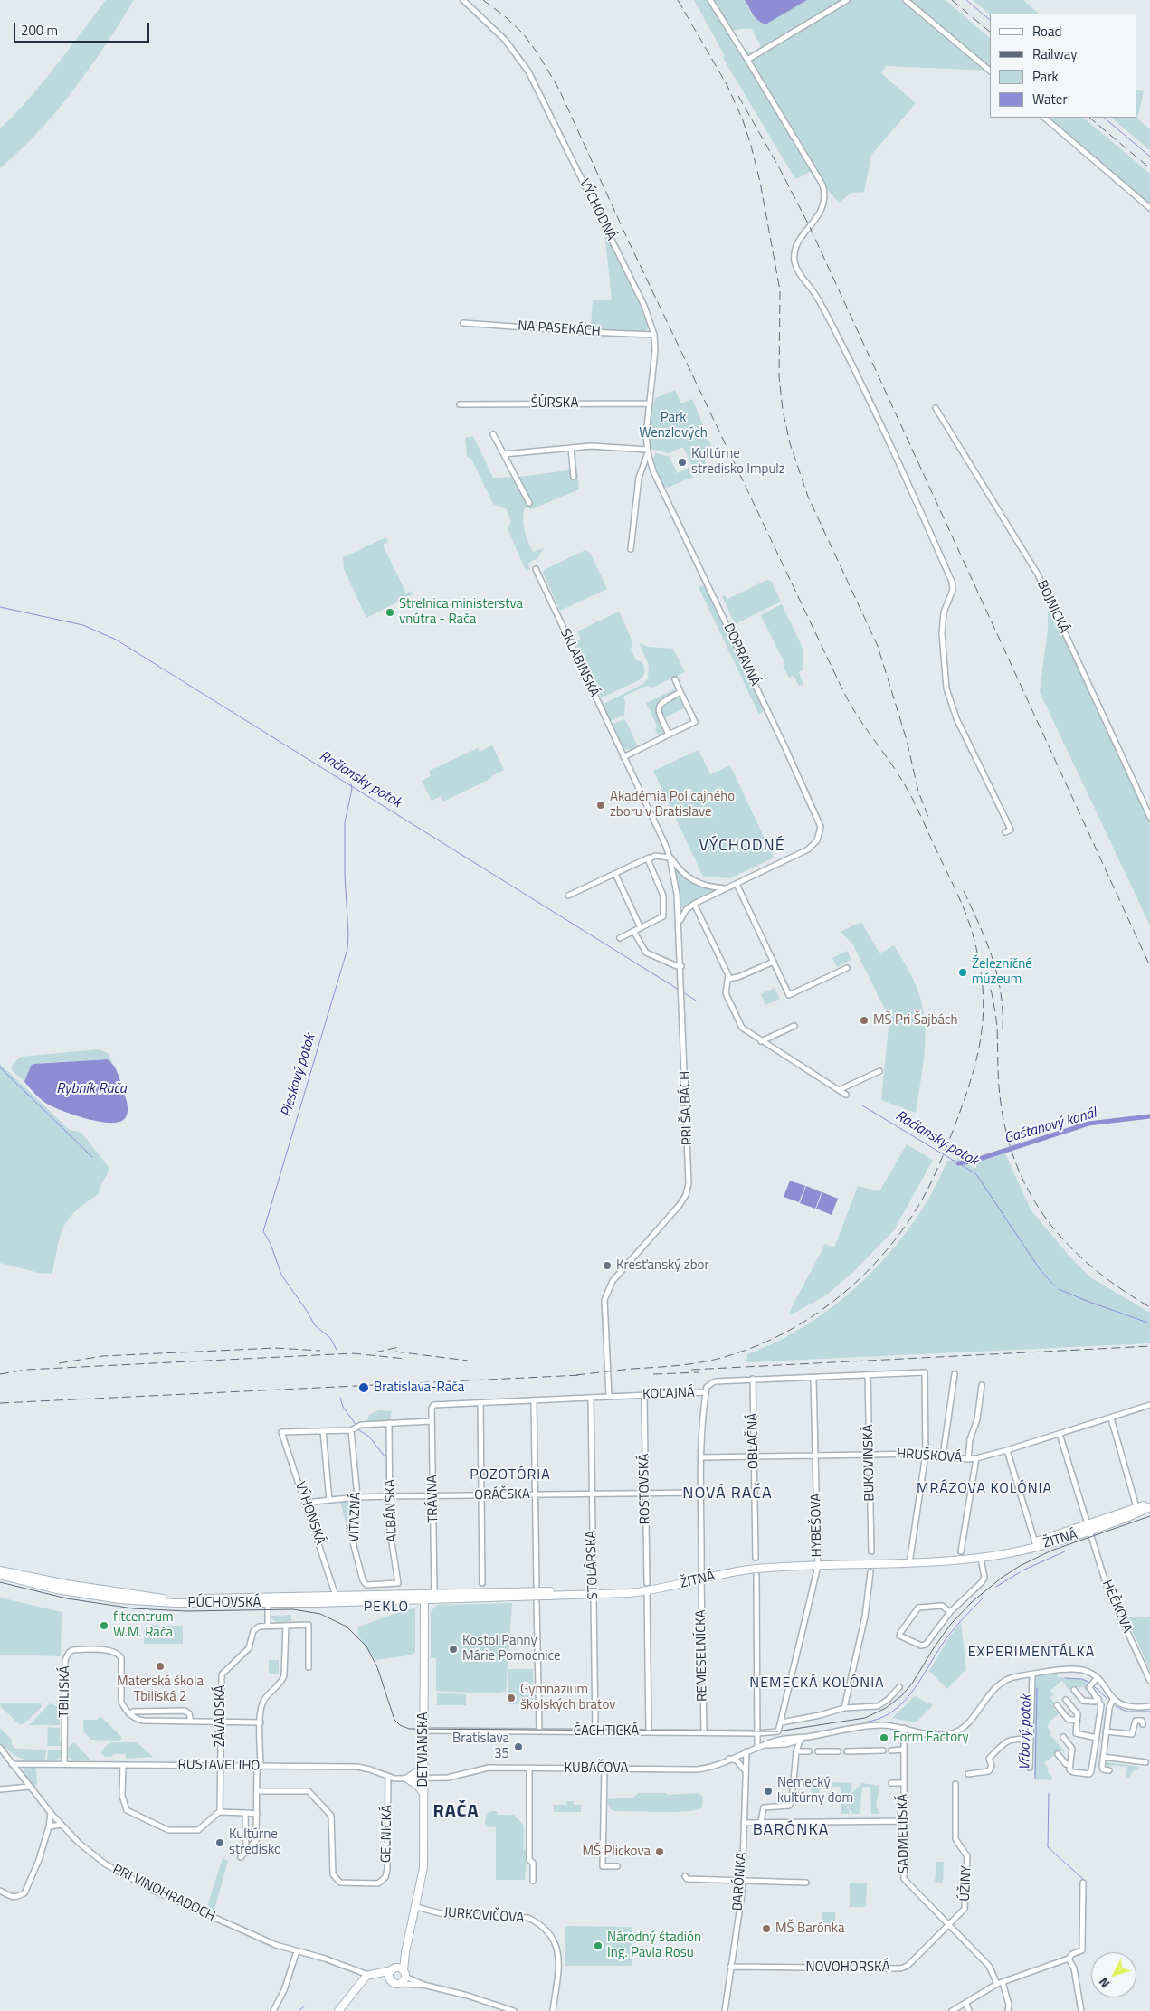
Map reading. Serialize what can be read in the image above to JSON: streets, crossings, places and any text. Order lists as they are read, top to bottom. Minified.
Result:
{"streets":{"main road":["ŽITNÁ","PÚCHOVSKÁ","DETVIANSKA","PRI VINOHRADOCH"],"street":["VÝCHODNÁ","NA PASEKÁCH","ŠÚRSKA","BOJNICKÁ","DOPRAVNÁ","SKLABINSKÁ","PRI ŠAJBÁCH","KOĽAJNÁ","OBLAČNÁ","HRUŠKOVÁ","BUKOVINSKÁ","ROSTOVSKÁ","ORÁČSKA","TRÁVNA","ALBÁNSKA","VÝHONSKÁ","VÍŤAZNÁ","HYBEŠOVA","STOLÁRSKA","HEČKOVA","REMESELNÍCKA","TBILISKÁ","ZÁVADSKÁ","ČACHTICKÁ","RUSTAVELIHO","KUBAČOVA","GELNICKÁ","SADMELIJSKÁ","BARÓNKA","ÚŽINY","JURKOVIČOVA","NOVOHORSKÁ"]},"crossings":[["VÝCHODNÁ","NA PASEKÁCH"],["VÝCHODNÁ","ŠÚRSKA"],["VÝCHODNÁ","DOPRAVNÁ"],["SKLABINSKÁ","PRI ŠAJBÁCH"],["PRI ŠAJBÁCH","KOĽAJNÁ"],["KOĽAJNÁ","OBLAČNÁ"],["KOĽAJNÁ","HRUŠKOVÁ"],["KOĽAJNÁ","BUKOVINSKÁ"],["KOĽAJNÁ","ROSTOVSKÁ"],["KOĽAJNÁ","TRÁVNA"],["KOĽAJNÁ","HYBEŠOVA"],["KOĽAJNÁ","STOLÁRSKA"],["KOĽAJNÁ","REMESELNÍCKA"],["OBLAČNÁ","HRUŠKOVÁ"],["HRUŠKOVÁ","BUKOVINSKÁ"],["HRUŠKOVÁ","HYBEŠOVA"],["HRUŠKOVÁ","HEČKOVA"],["HRUŠKOVÁ","REMESELNÍCKA"],["ROSTOVSKÁ","ORÁČSKA"],["ORÁČSKA","TRÁVNA"],["ORÁČSKA","ALBÁNSKA"],["ORÁČSKA","VÝHONSKÁ"],["ORÁČSKA","VÍŤAZNÁ"],["ORÁČSKA","STOLÁRSKA"],["ORÁČSKA","REMESELNÍCKA"],["TRÁVNA","ŽITNÁ"],["TRÁVNA","PÚCHOVSKÁ"],["ALBÁNSKA","VÍŤAZNÁ"],["VÝHONSKÁ","PÚCHOVSKÁ"],["HYBEŠOVA","ŽITNÁ"],["HYBEŠOVA","ČACHTICKÁ"],["ŽITNÁ","STOLÁRSKA"],["ŽITNÁ","PÚCHOVSKÁ"],["ŽITNÁ","HEČKOVA"],["ŽITNÁ","REMESELNÍCKA"],["ŽITNÁ","DETVIANSKA"],["STOLÁRSKA","ČACHTICKÁ"],["PÚCHOVSKÁ","DETVIANSKA"],["REMESELNÍCKA","ČACHTICKÁ"],["TBILISKÁ","RUSTAVELIHO"],["ZÁVADSKÁ","RUSTAVELIHO"],["ČACHTICKÁ","DETVIANSKA"],["DETVIANSKA","RUSTAVELIHO"],["DETVIANSKA","KUBAČOVA"],["DETVIANSKA","PRI VINOHRADOCH"],["DETVIANSKA","JURKOVIČOVA"],["RUSTAVELIHO","KUBAČOVA"],["RUSTAVELIHO","GELNICKÁ"],["RUSTAVELIHO","PRI VINOHRADOCH"],["KUBAČOVA","SADMELIJSKÁ"],["KUBAČOVA","BARÓNKA"],["SADMELIJSKÁ","ÚŽINY"],["SADMELIJSKÁ","NOVOHORSKÁ"],["BARÓNKA","NOVOHORSKÁ"],["ÚŽINY","NOVOHORSKÁ"]],"districts":["VÝCHODNÉ","POZOTÓRIA","MRÁZOVA KOLÓNIA","NOVÁ RAČA","PEKLO","EXPERIMENTÁLKA","NEMECKÁ KOLÓNIA","RAČA","BARÓNKA"],"water":["Račiansky potok","Pieskový potok","Rybník Rača","Gaštanový kanál","Vŕbový potok"],"parks":["Park Wenzlových"],"places":["Kultúrne stredisko Impulz","Strelnica ministerstva vnútra - Rača","Akadémia Policajného zboru v Bratislave","Železničné múzeum","MŠ Pri Šajbách","Kresťanský zbor","Bratislava-Rača","fitcentrum W.M. Rača","Kostol Panny Márie Pomocnice","Materská škola Tbiliská 2","Gymnázium školských bratov","Form Factory","Bratislava 35","Nemecký kultúrny dom","Kultúrne stredisko","MŠ Plickova","MŠ Barónka","Národný štadión Ing. Pavla Rosu"],"legend":["Road","Railway","Park","Water"],"scale_bar":"200 m","north":"bottom left"}
